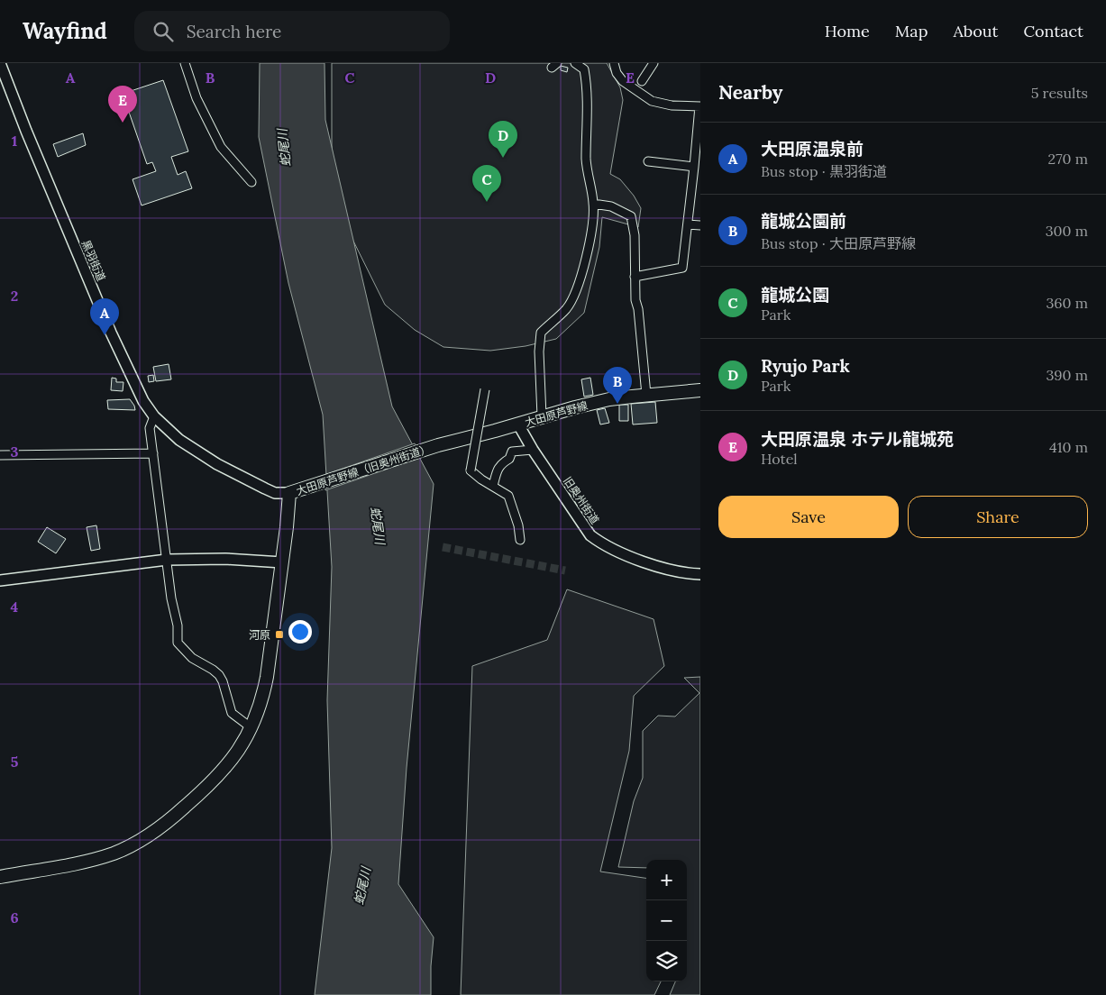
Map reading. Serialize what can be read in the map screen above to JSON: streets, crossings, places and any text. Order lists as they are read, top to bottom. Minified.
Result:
{"streets":{"main road":["大田原芦野線","大田原芦野線（旧奥州街道）"],"street":["黒羽街道","旧奥州街道"]},"crossings":[["黒羽街道","大田原芦野線（旧奥州街道）"],["大田原芦野線","大田原芦野線（旧奥州街道）"],["大田原芦野線","旧奥州街道"],["大田原芦野線（旧奥州街道）","旧奥州街道"]],"water":["蛇尾川"],"places":{"transit":["河原"]},"page":{"header":"Wayfind","search":"Search here","nav":["Home","Map","About","Contact"],"heading":["Nearby","5 results"],"pins":["E","D","C","A","B"],"list":[{"mark":"A","name":"大田原温泉前","note":"Bus stop · 黒羽街道","value":"270 m"},{"mark":"B","name":"龍城公園前","note":"Bus stop · 大田原芦野線","value":"300 m"},{"mark":"C","name":"龍城公園","note":"Park","value":"360 m"},{"mark":"D","name":"Ryujo Park","note":"Park","value":"390 m"},{"mark":"E","name":"大田原温泉 ホテル龍城苑","note":"Hotel","value":"410 m"}],"buttons":["Save","Share"],"map_buttons":["+","−"]},"grid":{"columns":["A","B","C","D","E"],"rows":["1","2","3","4","5","6"]}}
